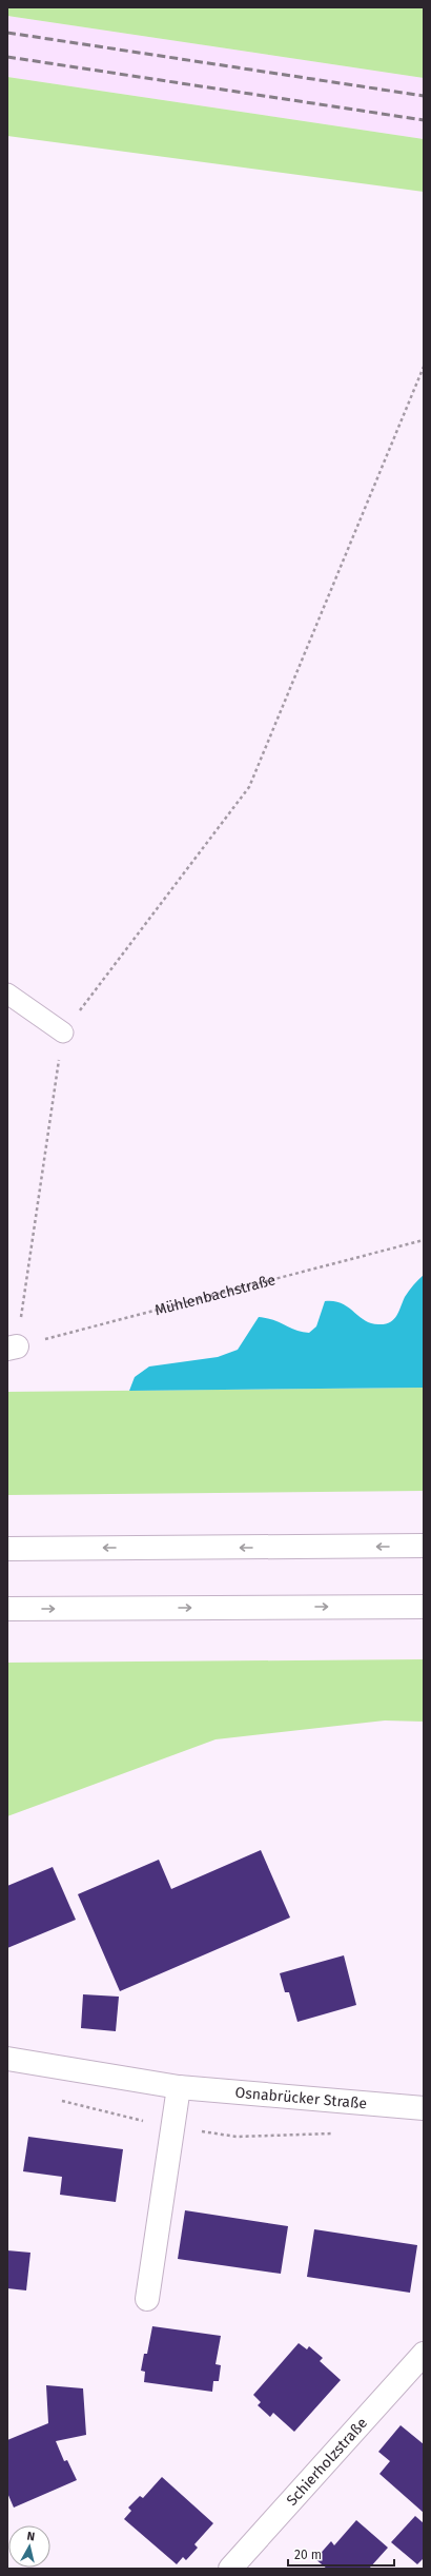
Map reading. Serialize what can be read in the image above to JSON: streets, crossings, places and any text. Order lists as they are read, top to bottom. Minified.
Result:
{"streets":{"main road":["Osnabrücker Straße","Schierholzstraße"],"path":["Mühlenbachstraße"]},"scale_bar":"20 m","north":"top"}
